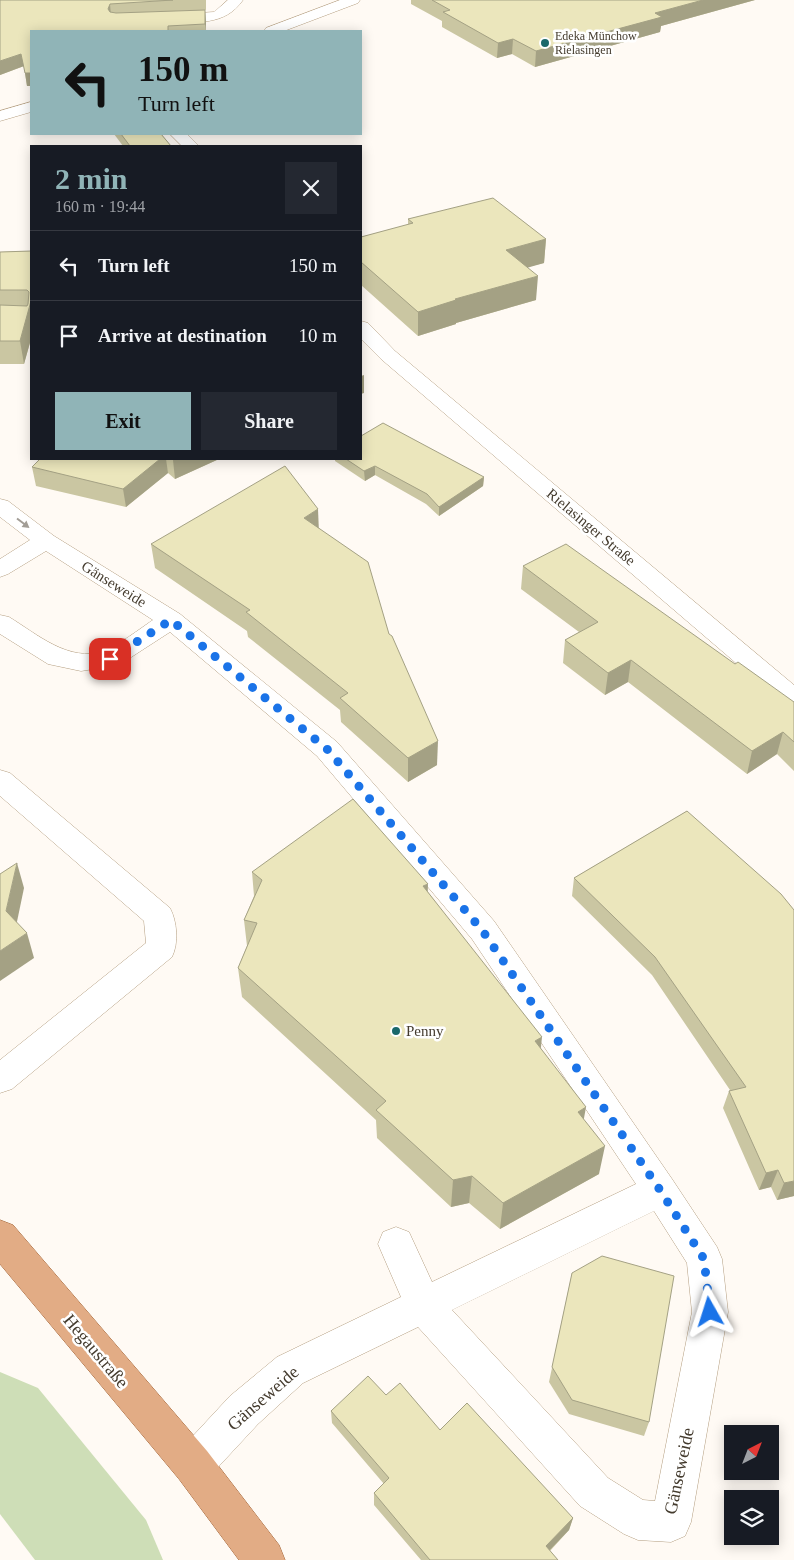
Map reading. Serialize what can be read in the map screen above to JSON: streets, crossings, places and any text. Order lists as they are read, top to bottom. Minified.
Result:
{"streets":{"main road":["Hegaustraße"],"street":["Rielasinger Straße","Gänseweide"]},"crossings":[["Gänseweide","Hegaustraße"]],"places":["Edeka Münchow Rielasingen","Penny"],"north":"top right","page":{"turn":["150 m","Turn left"],"heading":["2 min","160 m · 19:44"],"list":[{"name":"Turn left","value":"150 m"},{"name":"Arrive at destination","value":"10 m"}],"buttons":["Exit","Share"]}}
